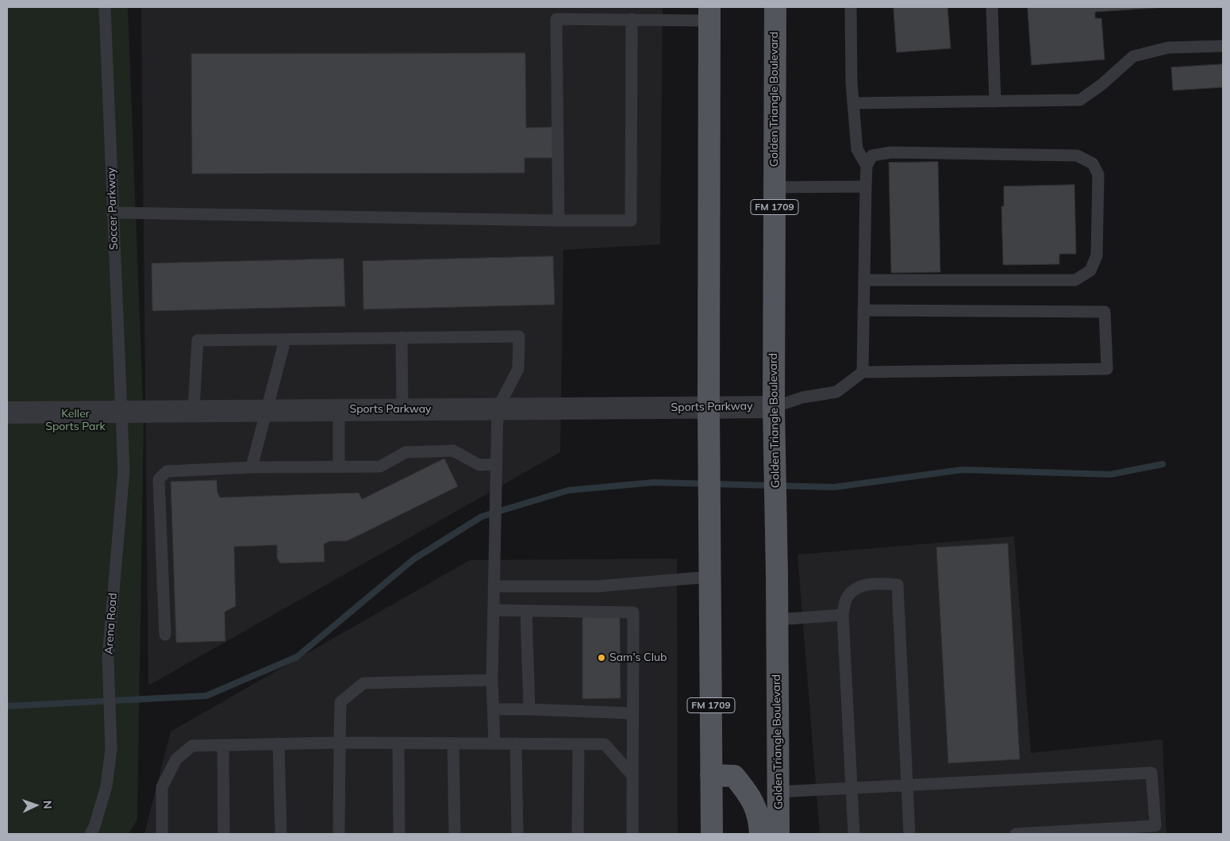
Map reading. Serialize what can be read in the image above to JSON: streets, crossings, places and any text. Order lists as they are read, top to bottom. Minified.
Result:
{"streets":{"main road":["Golden Triangle Boulevard","FM 1709"],"street":["Sports Parkway"],"lane":["Soccer Parkway","Arena Road"]},"crossings":[["Golden Triangle Boulevard","Sports Parkway"],["FM 1709","Sports Parkway"],["Soccer Parkway","Sports Parkway"],["Soccer Parkway","Arena Road"],["Sports Parkway","Arena Road"]],"parks":["Keller Sports Park"],"places":["Sam's Club"],"north":"right"}
